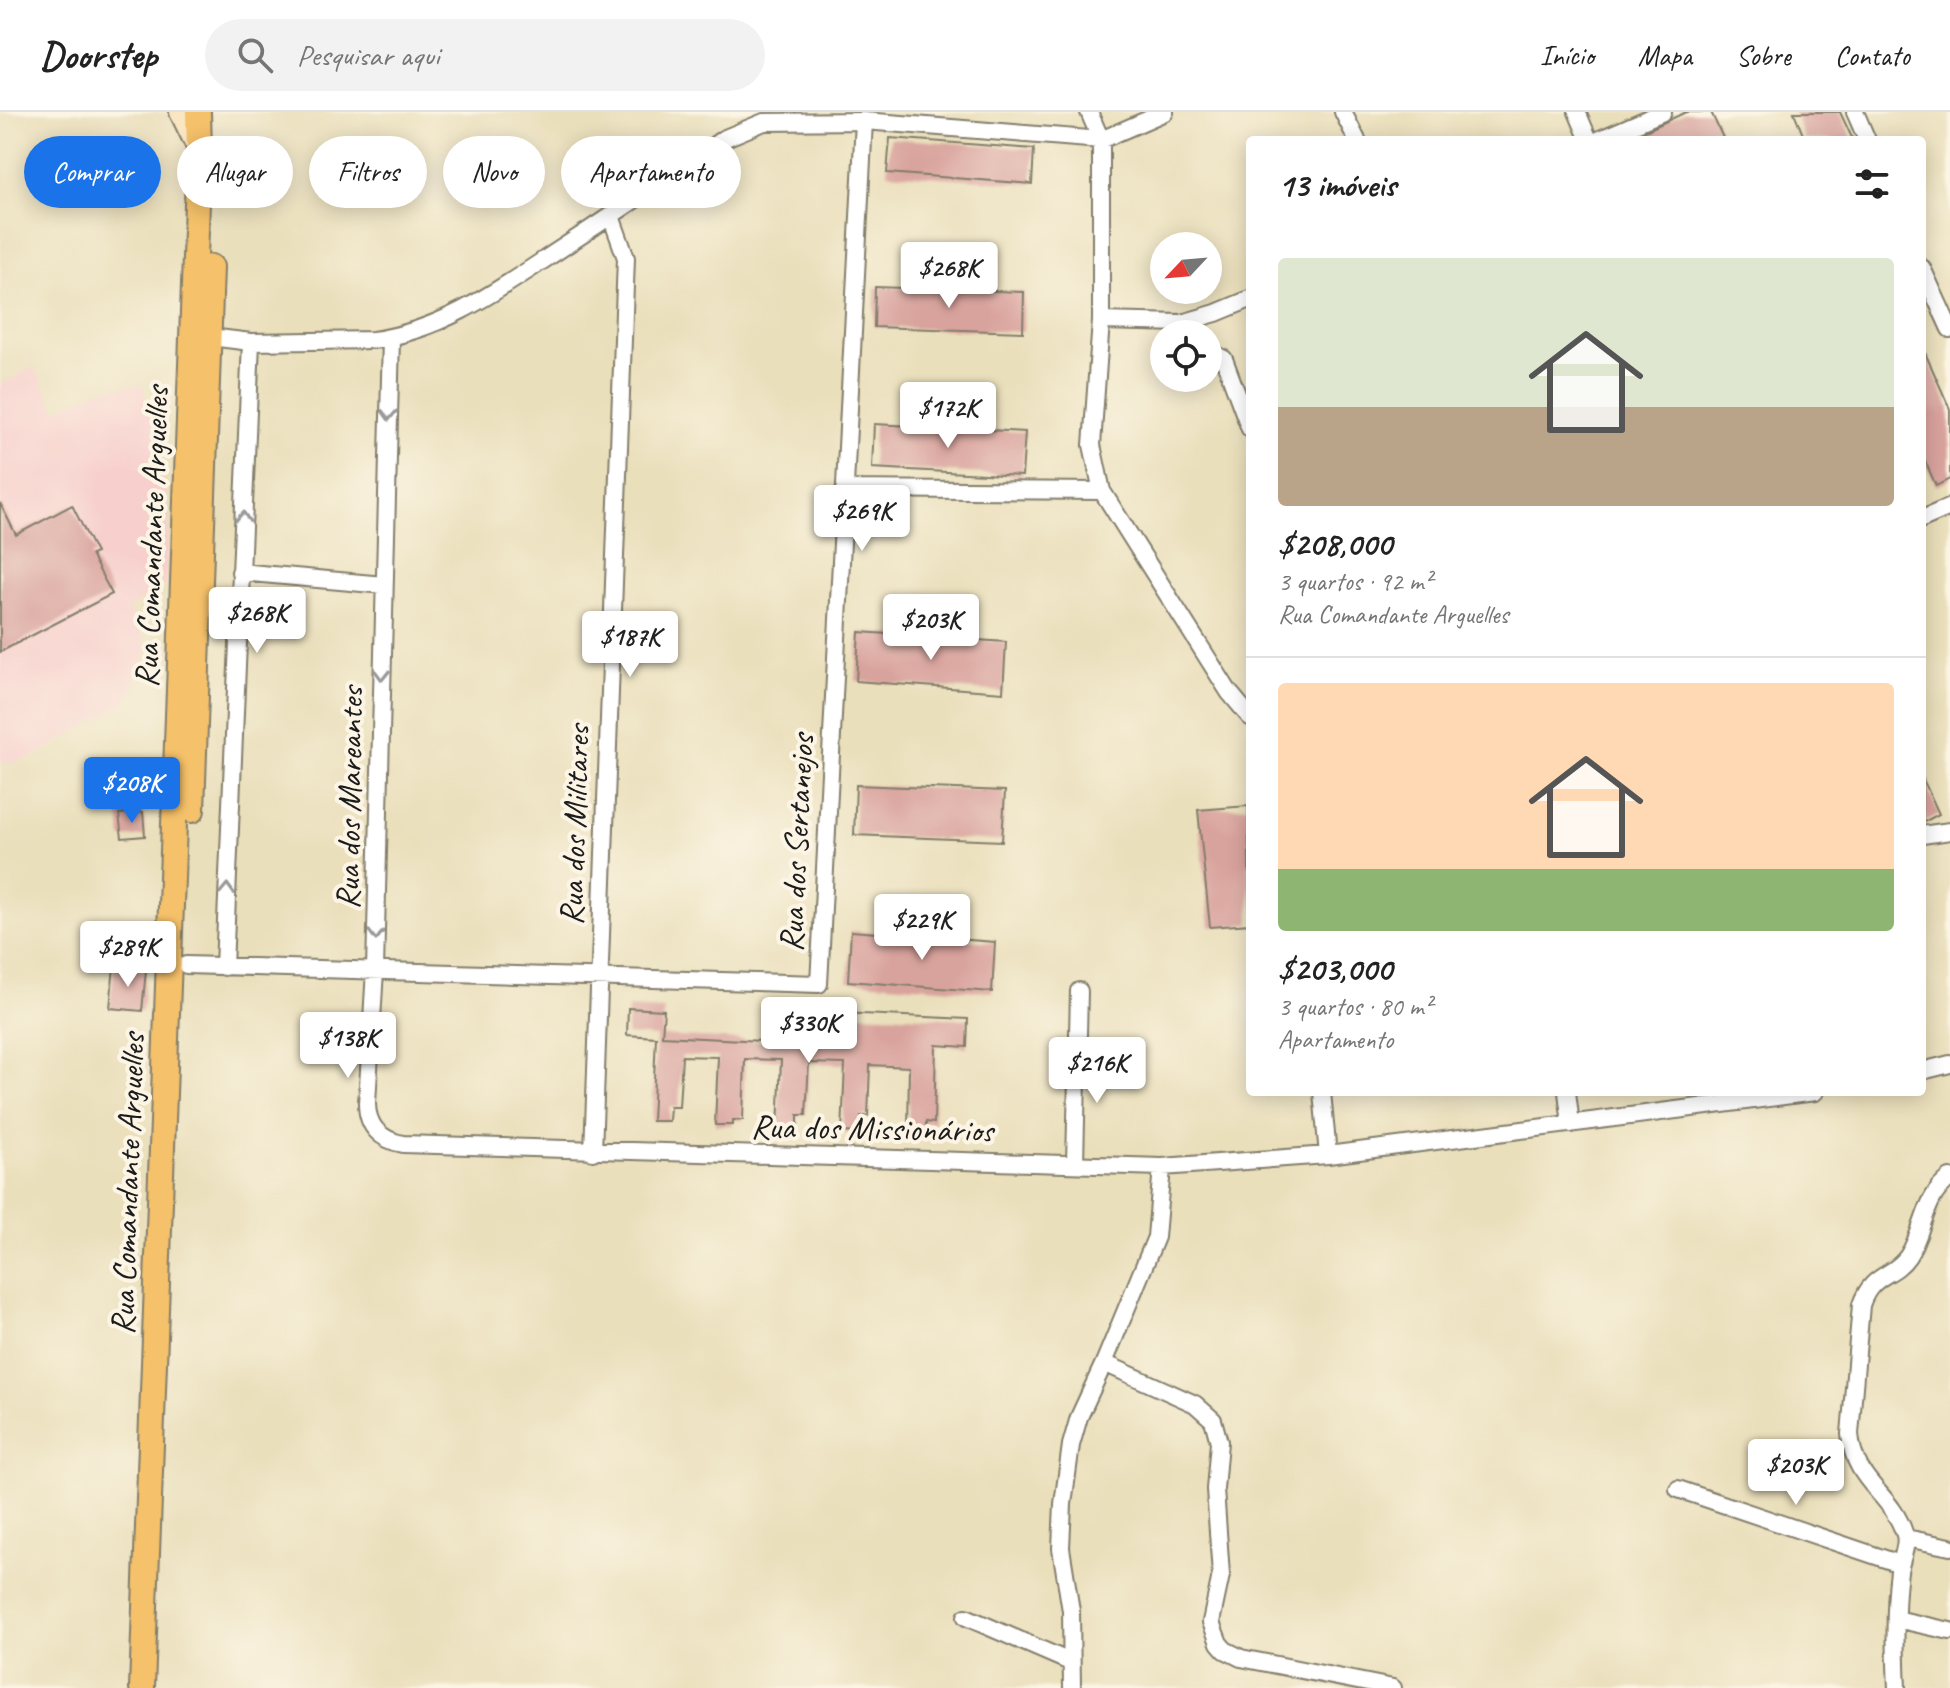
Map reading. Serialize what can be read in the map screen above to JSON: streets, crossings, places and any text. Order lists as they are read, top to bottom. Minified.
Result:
{"streets":{"main road":["Rua Comandante Arguelles"],"street":["Rua dos Mareantes","Rua dos Militares","Rua dos Sertanejos","Rua dos Missionários"]},"crossings":[["Rua Comandante Arguelles","Rua dos Sertanejos"],["Rua dos Mareantes","Rua dos Sertanejos"],["Rua dos Mareantes","Rua dos Missionários"],["Rua dos Militares","Rua dos Sertanejos"],["Rua dos Militares","Rua dos Missionários"]],"north":"bottom left","page":{"header":"Doorstep","search":"Pesquisar aqui","nav":["Início","Mapa","Sobre","Contato"],"chip":["Comprar","Alugar","Filtros","Novo","Apartamento"],"heading":"13 imóveis","list":[{"name":"$208,000","note":"3 quartos · 92 m² · Rua Comandante Arguelles"},{"name":"$203,000","note":"3 quartos · 80 m² · Apartamento"}],"price":["$268K","$172K","$269K","$268K","$203K","$187K","$208K","$229K","$289K","$330K","$138K","$216K","$203K"]}}
